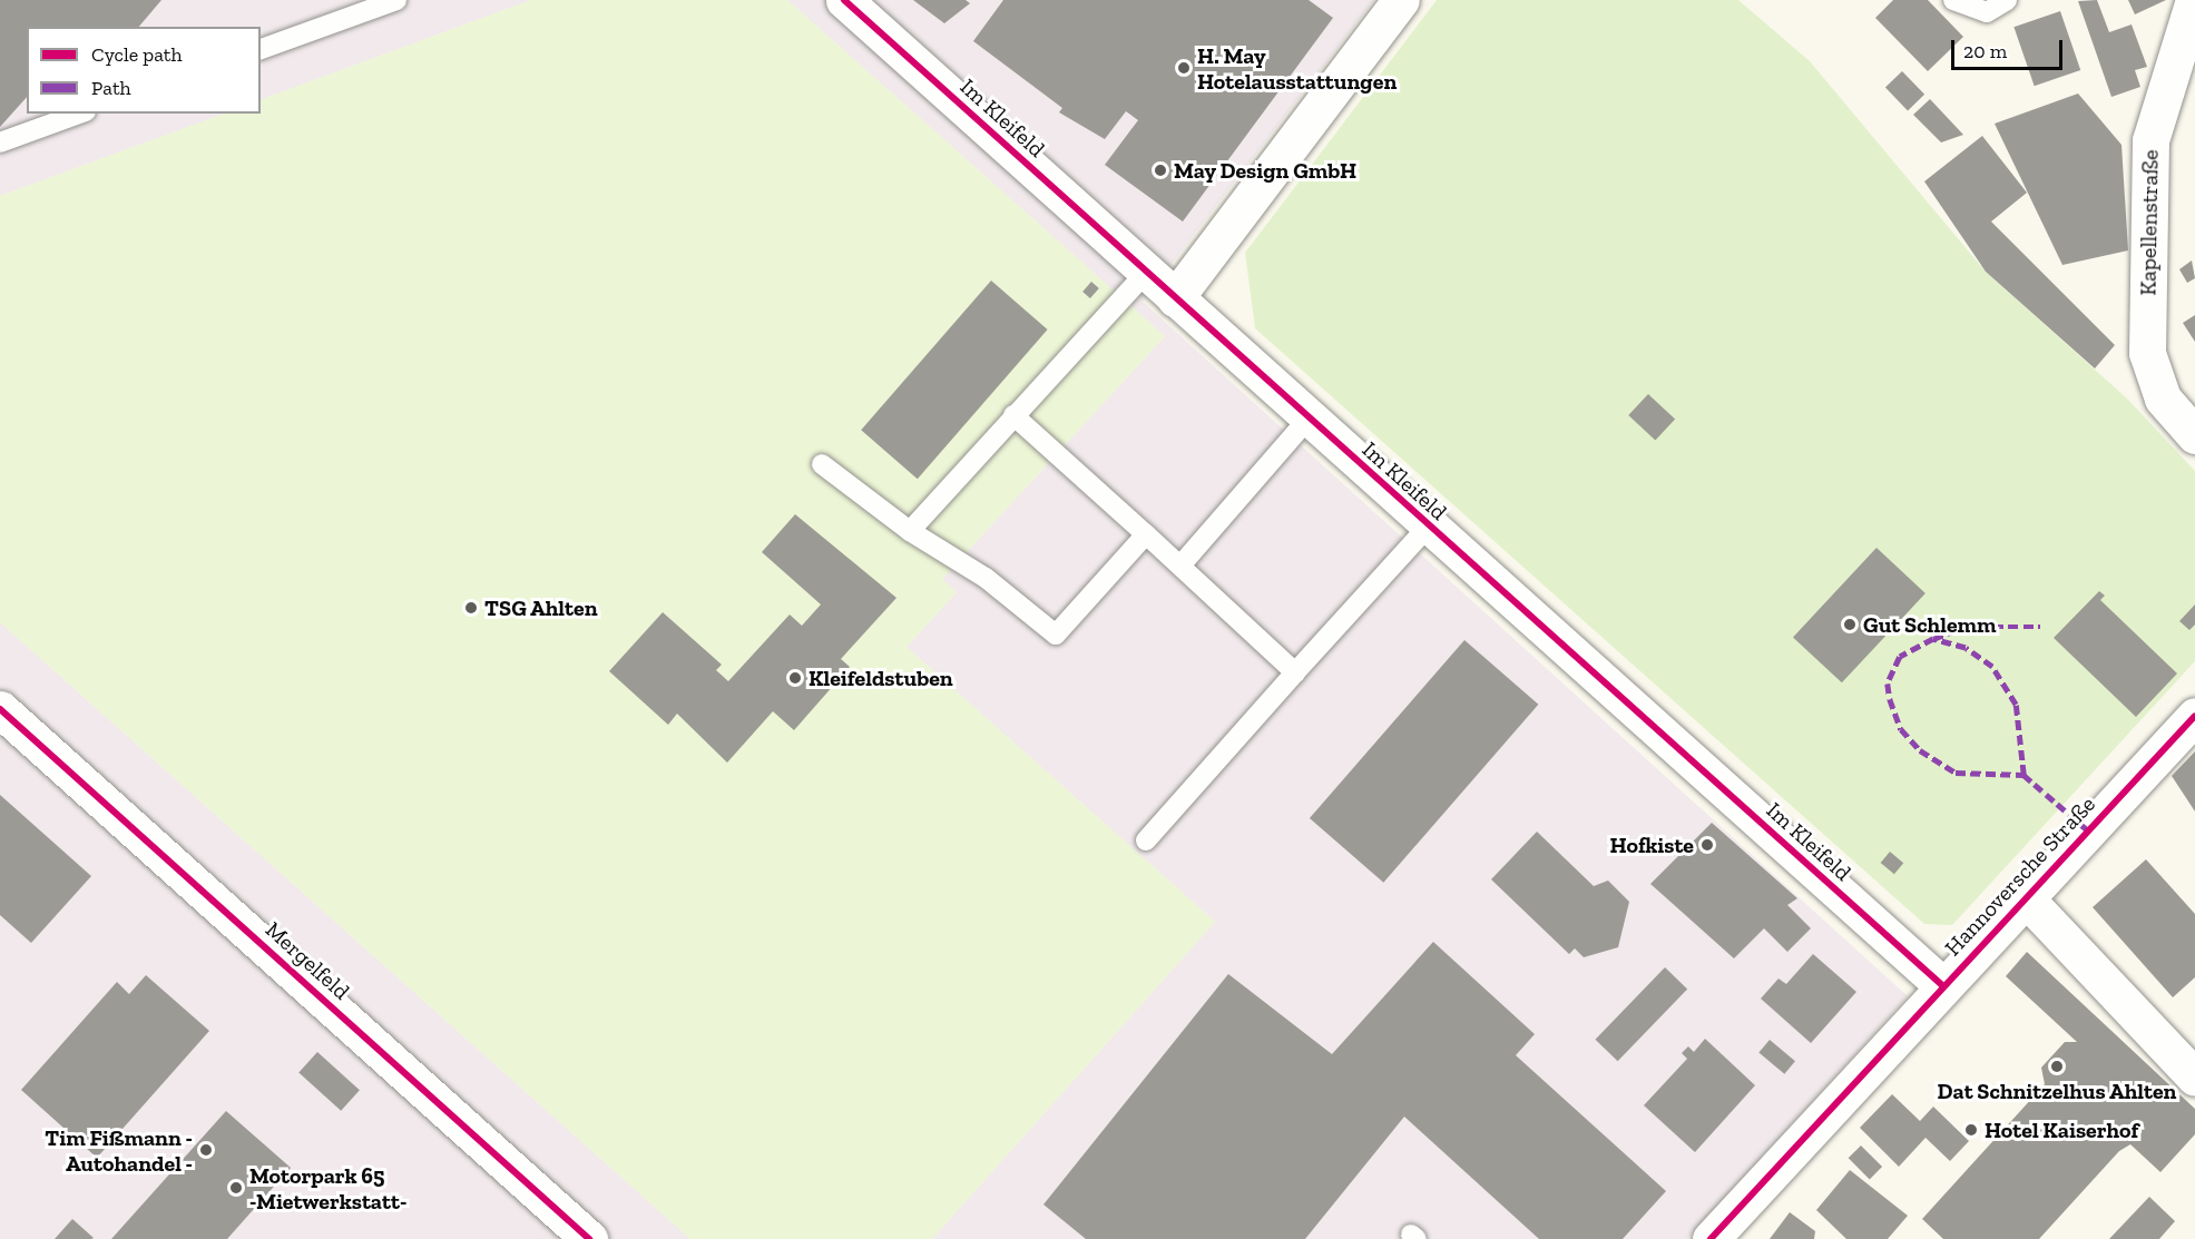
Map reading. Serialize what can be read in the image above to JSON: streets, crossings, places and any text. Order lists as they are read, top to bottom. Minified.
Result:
{"streets":{"street":["Im Kleifeld","Kapellenstraße","Hannoversche Straße","Mergelfeld"]},"crossings":[["Im Kleifeld","Hannoversche Straße"]],"places":["H. May Hotelausstattungen","May Design GmbH","TSG Ahlten","Gut Schlemm","Kleifeldstuben","Hofkiste","Dat Schnitzelhus Ahlten","Hotel Kaiserhof","Tim Fißmann - Autohandel -","Motorpark 65 -Mietwerkstatt-"],"legend":["Cycle path","Path"],"scale_bar":"20 m"}
